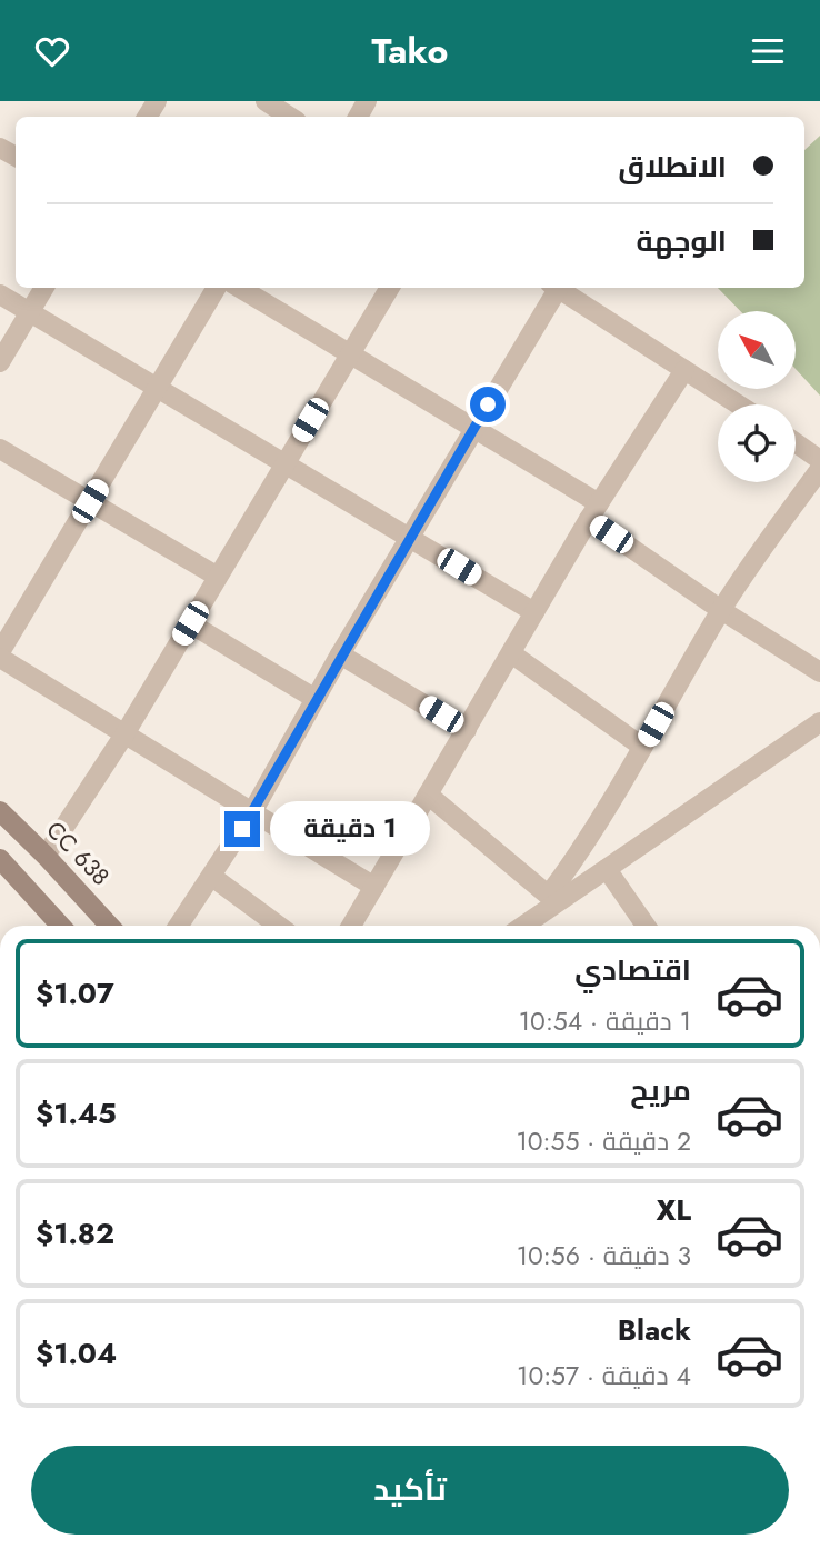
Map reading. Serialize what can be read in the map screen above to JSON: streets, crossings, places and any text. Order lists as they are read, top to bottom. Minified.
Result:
{"streets":{"main road":["CC 638"]},"north":"top left","page":{"header":"Tako","banner":["الانطلاق","الوجهة"],"bubble":"1 دقيقة","list":[{"name":"اقتصادي","note":"1 دقيقة · 10:54","value":"$1.07"},{"name":"مريح","note":"2 دقيقة · 10:55","value":"$1.45"},{"name":"XL","note":"3 دقيقة · 10:56","value":"$1.82"},{"name":"Black","note":"4 دقيقة · 10:57","value":"$1.04"}],"buttons":"تأكيد"}}
